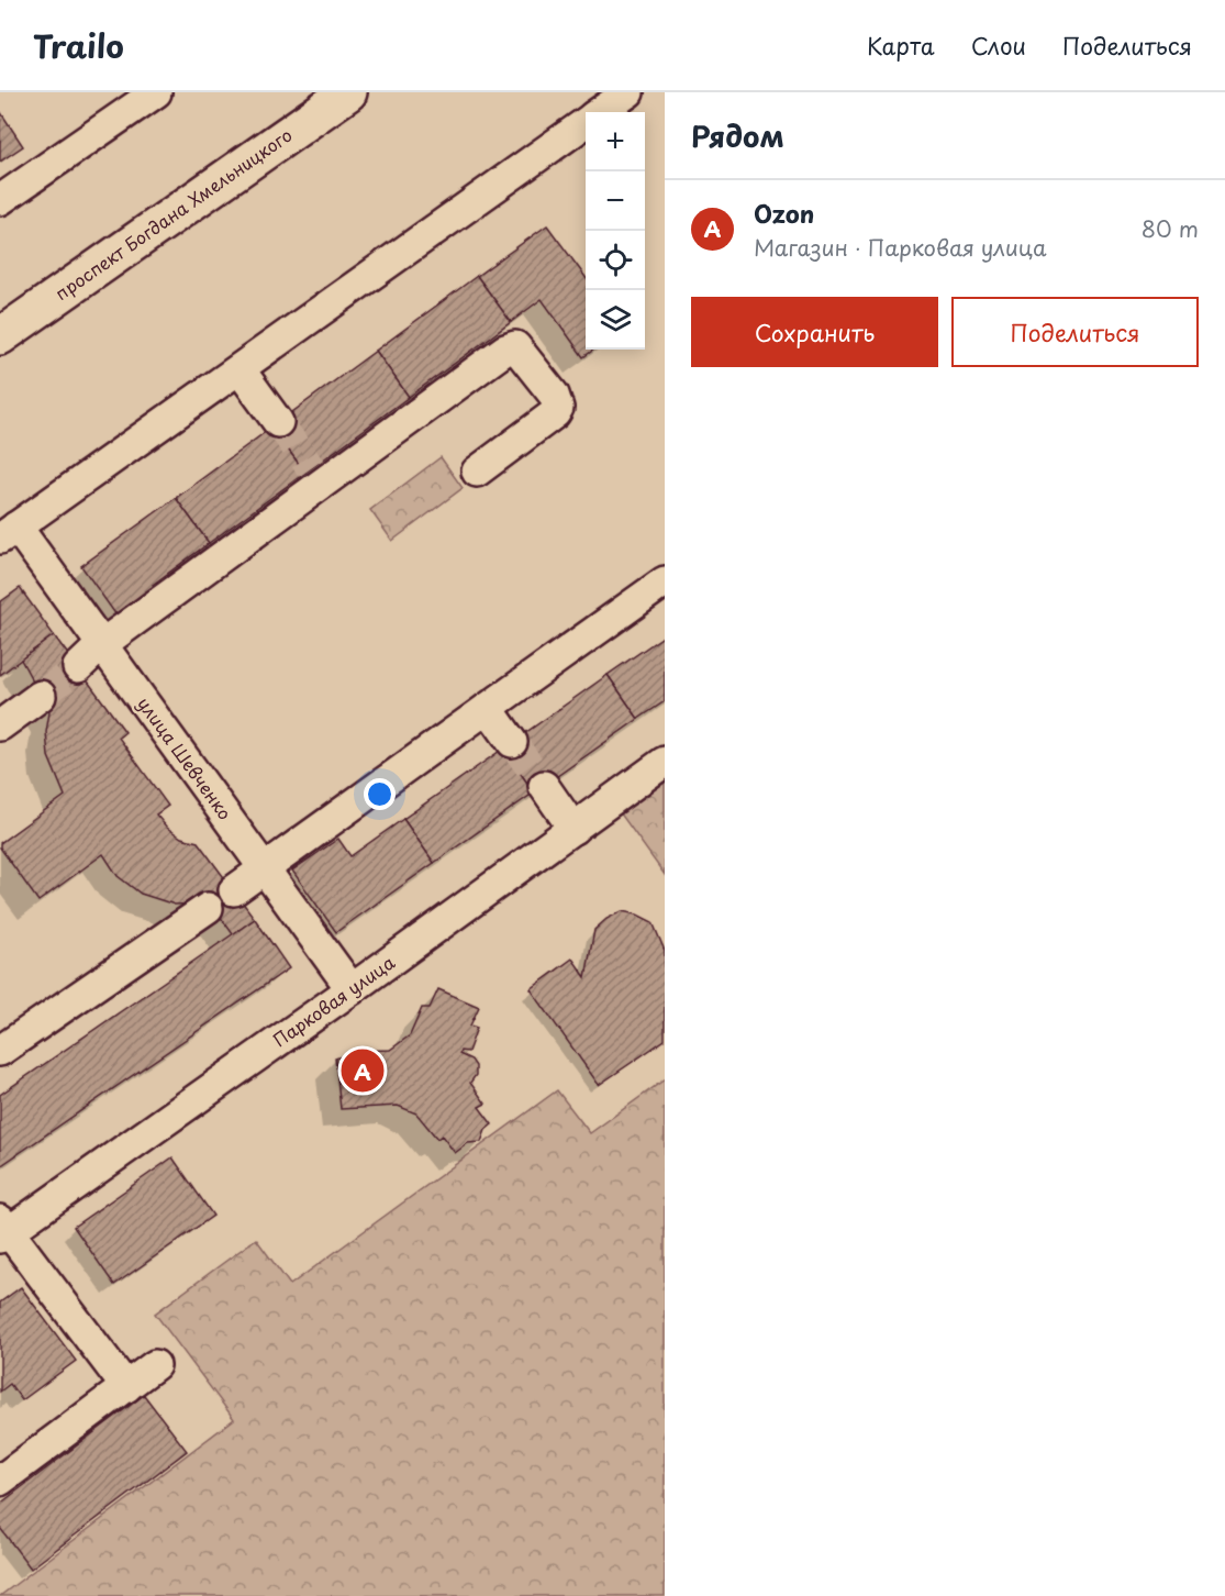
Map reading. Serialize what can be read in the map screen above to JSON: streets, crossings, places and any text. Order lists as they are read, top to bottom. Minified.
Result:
{"streets":{"main road":["проспект Богдана Хмельницкого"],"street":["улица Шевченко","Парковая улица"]},"crossings":[["улица Шевченко","Парковая улица"]],"page":{"header":"Trailo","nav":["Карта","Слои","Поделиться"],"heading":"Рядом","map_buttons":["+","−"],"list":[{"mark":"A","name":"Ozon","note":"Магазин · Парковая улица","value":"80 m"}],"buttons":["Сохранить","Поделиться"],"pins":"A"}}
